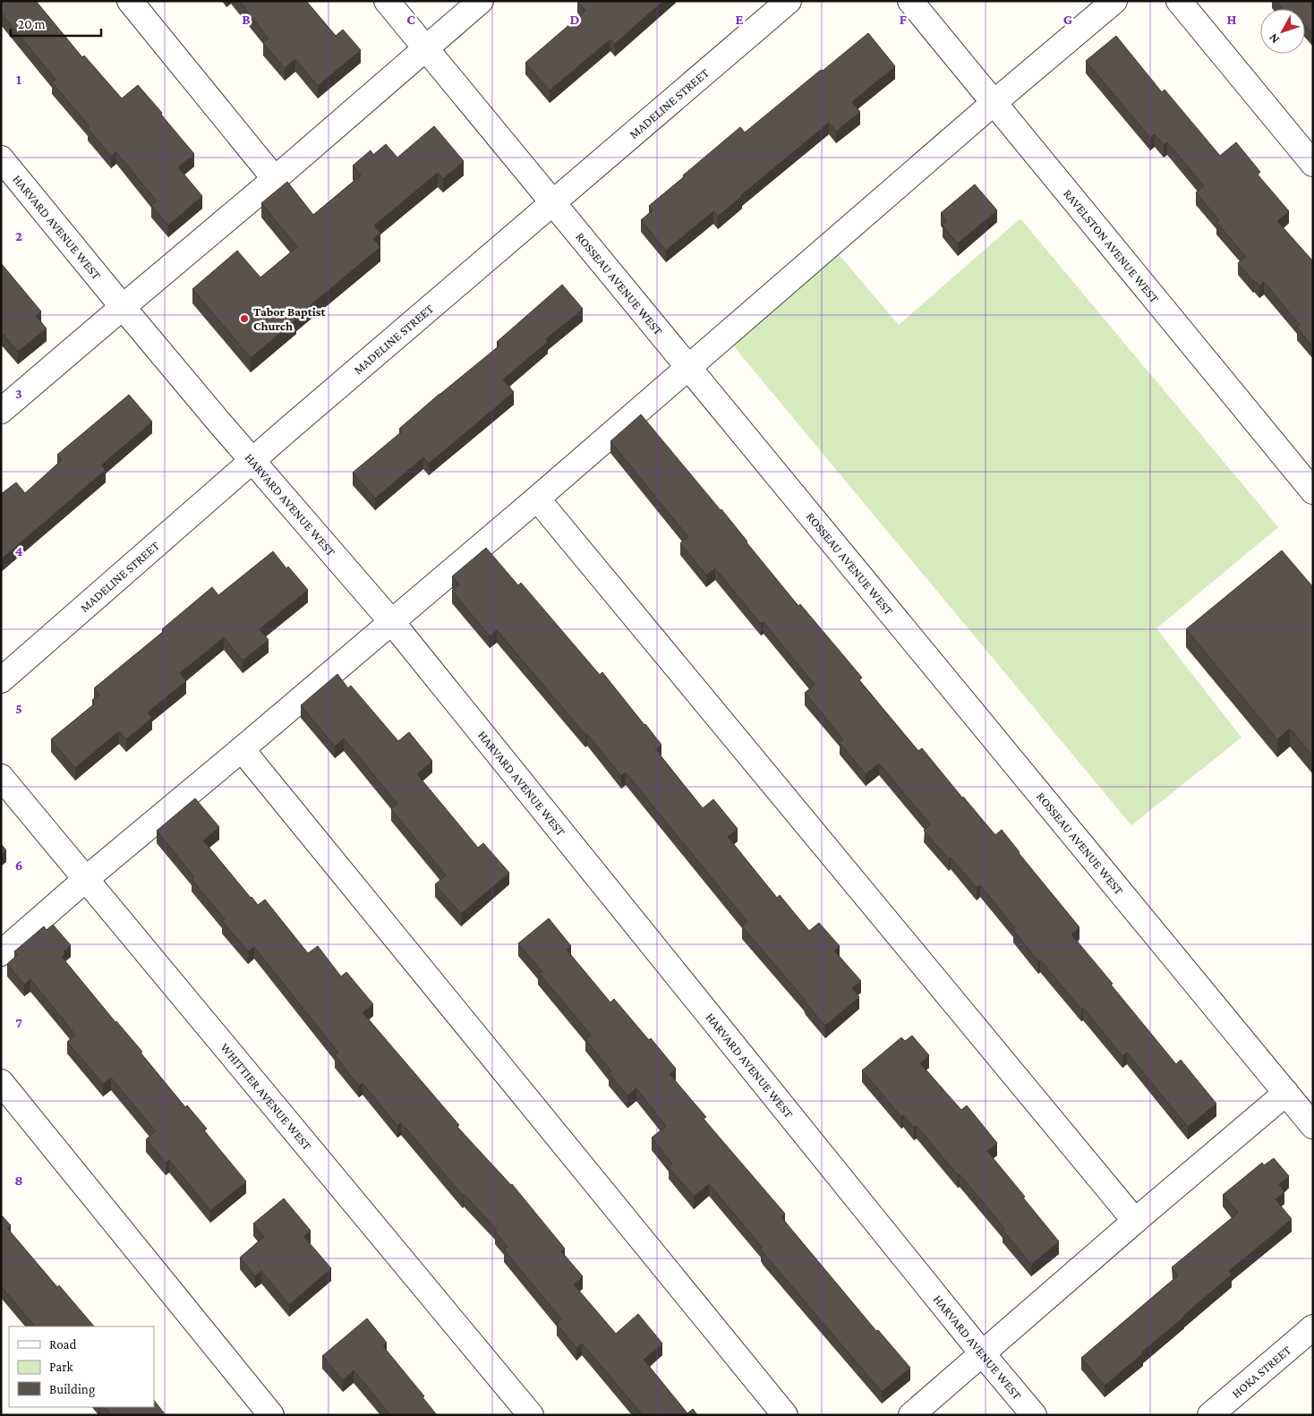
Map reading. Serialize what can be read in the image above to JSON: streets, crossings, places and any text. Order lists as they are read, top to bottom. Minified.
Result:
{"streets":{"street":["MADELINE STREET","HARVARD AVENUE WEST","RAVELSTON AVENUE WEST","ROSSEAU AVENUE WEST","WHITTIER AVENUE WEST","HOKA STREET"]},"crossings":[["MADELINE STREET","HARVARD AVENUE WEST"],["MADELINE STREET","ROSSEAU AVENUE WEST"]],"places":["Tabor Baptist Church"],"legend":["Road","Park","Building"],"scale_bar":"20 m","north":"bottom left","grid":{"columns":["B","C","D","E","F","G","H"],"rows":["1","2","3","4","5","6","7","8"]}}
